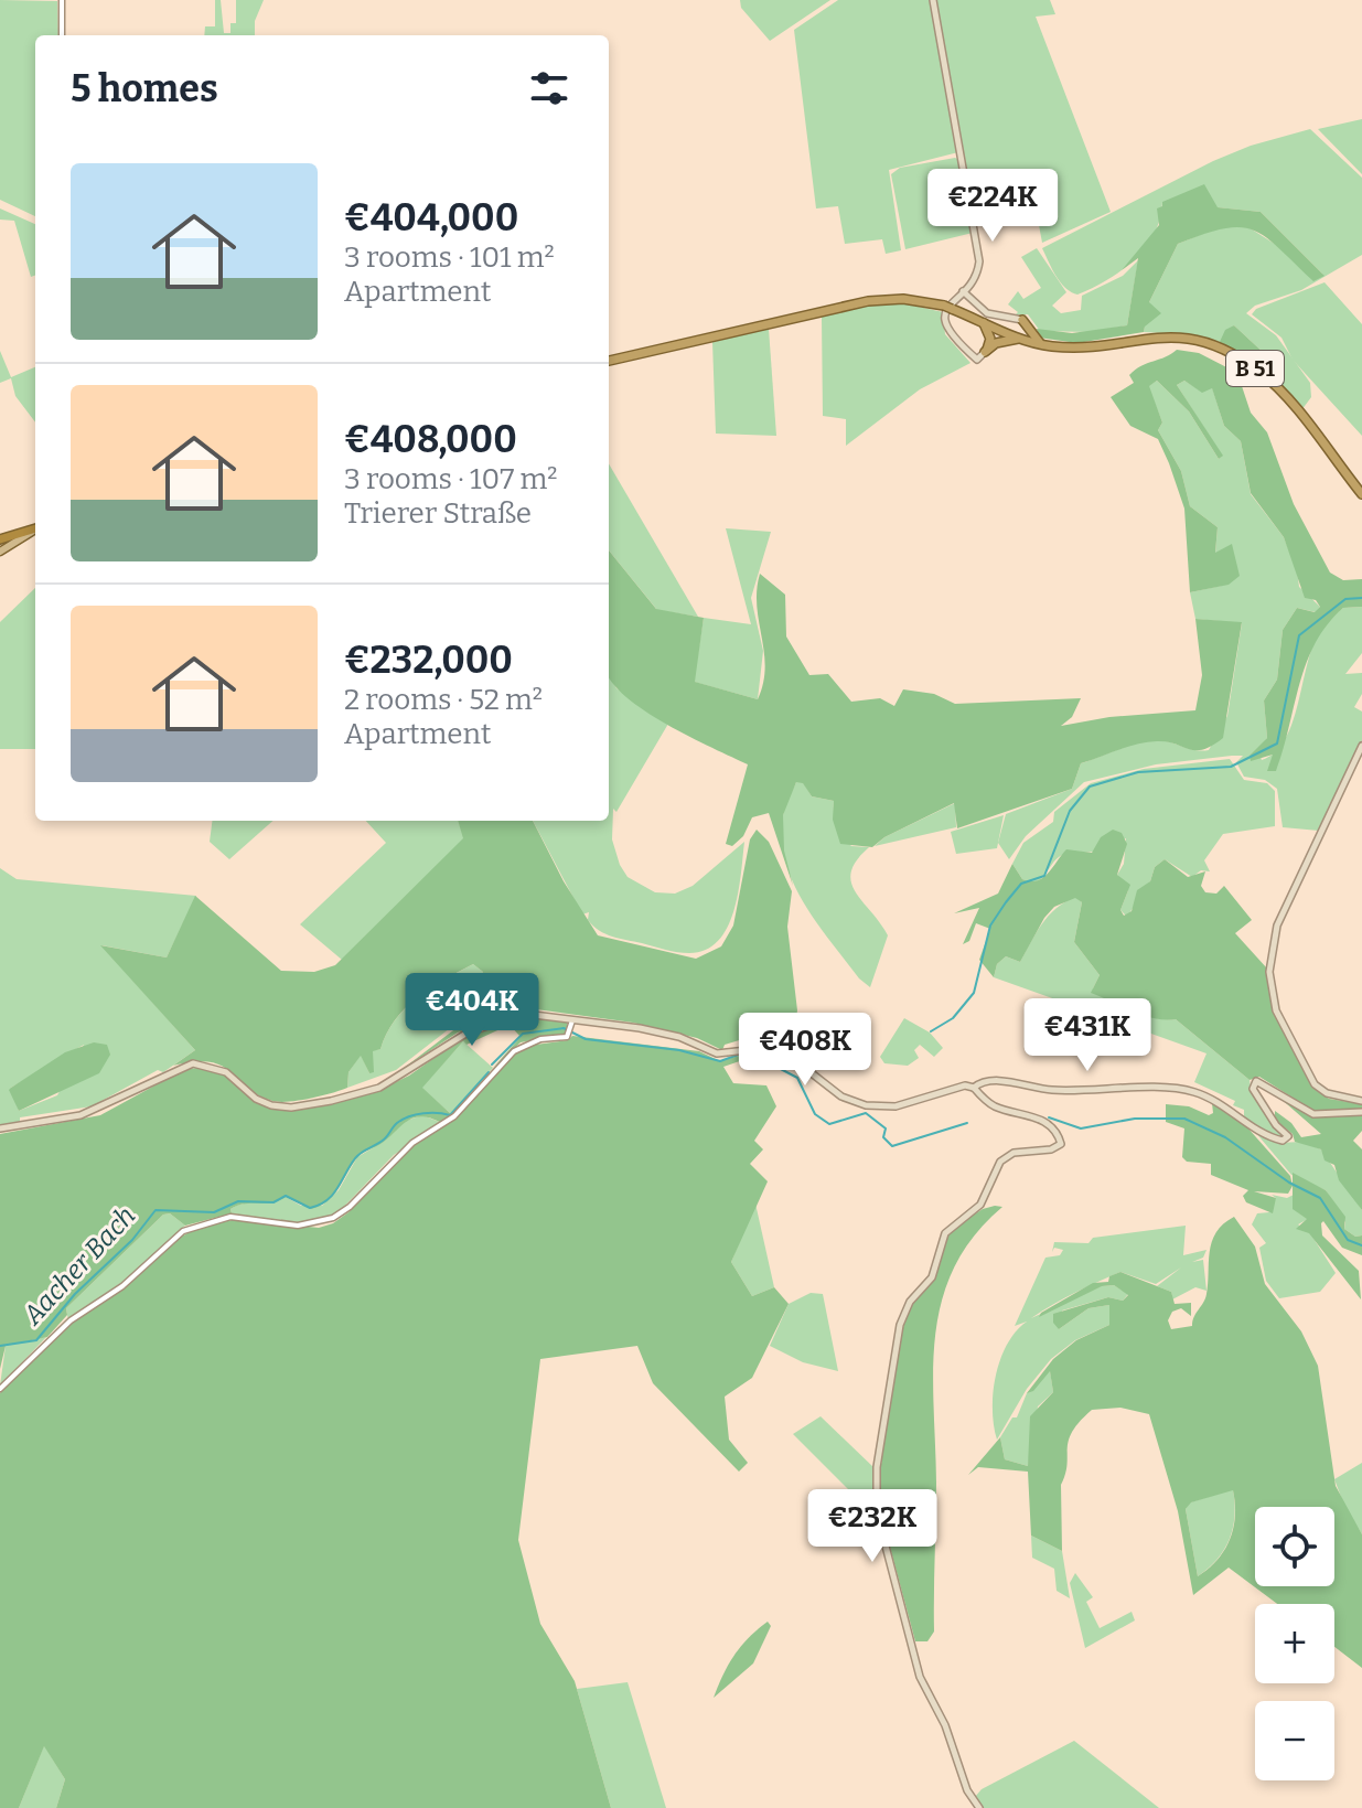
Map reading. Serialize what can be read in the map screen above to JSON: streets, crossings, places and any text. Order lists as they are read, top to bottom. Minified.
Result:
{"streets":{"highway":["B 51"]},"water":["Aacher Bach"],"page":{"heading":"5 homes","list":[{"name":"€404,000","note":"3 rooms · 101 m² · Apartment"},{"name":"€408,000","note":"3 rooms · 107 m² · Trierer Straße"},{"name":"€232,000","note":"2 rooms · 52 m² · Apartment"}],"price":["€224K","€404K","€431K","€408K","€232K"],"map_buttons":["+","−"]}}
